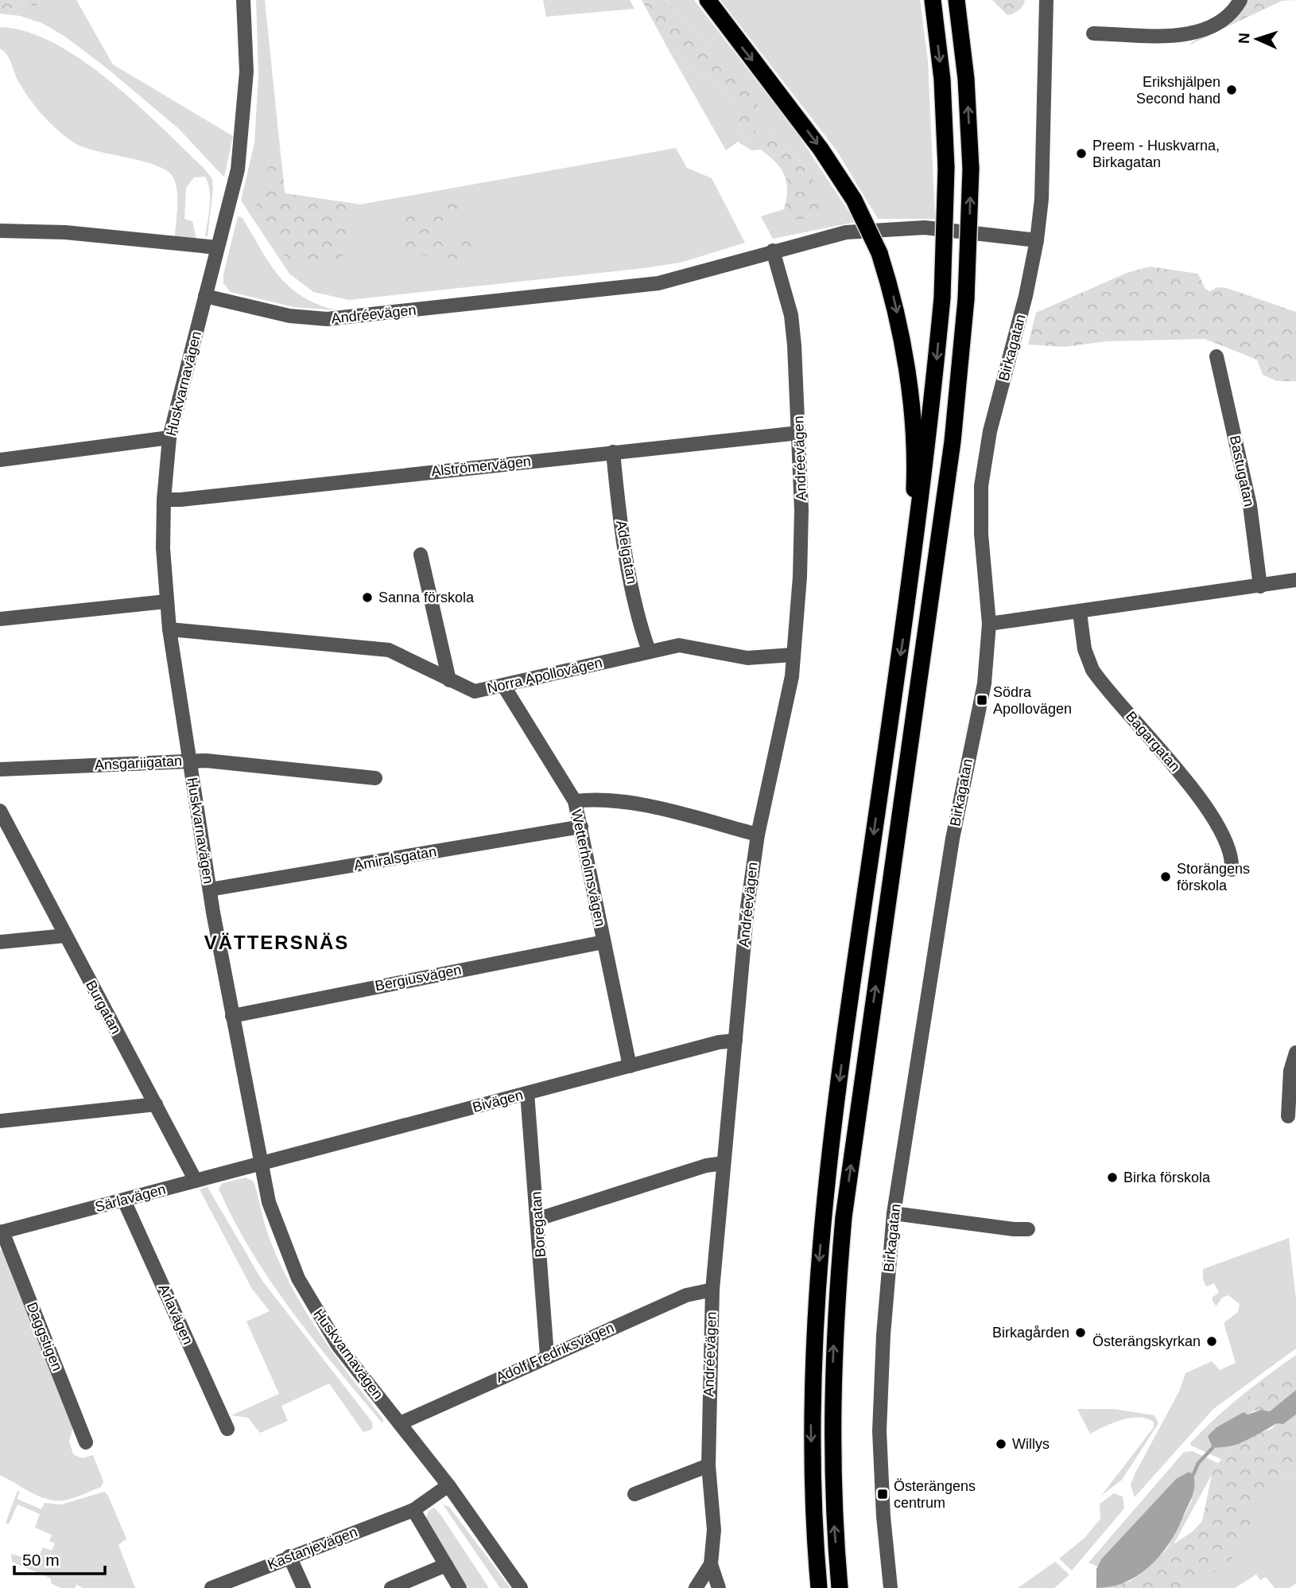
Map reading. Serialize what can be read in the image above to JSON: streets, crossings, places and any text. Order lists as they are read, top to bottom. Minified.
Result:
{"streets":{"street":["Andréevägen","Birkagatan","Huskvarnavägen","Alströmervägen","Bastugatan","Adelgatan","Norra Apollovägen","Bagargatan","Ansgariigatan","Amiralsgatan","Wetterholmsvägen","Bergiusvägen","Burgatan","Bivägen","Särlavägen","Boregatan","Arlavägen","Daggstigen","Adolf Fredriksvägen","Kastanjevägen"]},"crossings":[["Andréevägen","Birkagatan"],["Andréevägen","Huskvarnavägen"],["Andréevägen","Alströmervägen"],["Andréevägen","Norra Apollovägen"],["Andréevägen","Bivägen"],["Andréevägen","Adolf Fredriksvägen"],["Huskvarnavägen","Alströmervägen"],["Huskvarnavägen","Norra Apollovägen"],["Huskvarnavägen","Ansgariigatan"],["Huskvarnavägen","Amiralsgatan"],["Huskvarnavägen","Bergiusvägen"],["Huskvarnavägen","Bivägen"],["Huskvarnavägen","Särlavägen"],["Huskvarnavägen","Adolf Fredriksvägen"],["Huskvarnavägen","Kastanjevägen"],["Alströmervägen","Adelgatan"],["Adelgatan","Norra Apollovägen"],["Norra Apollovägen","Wetterholmsvägen"],["Amiralsgatan","Wetterholmsvägen"],["Wetterholmsvägen","Bergiusvägen"],["Wetterholmsvägen","Bivägen"],["Burgatan","Särlavägen"],["Bivägen","Särlavägen"],["Bivägen","Boregatan"],["Särlavägen","Arlavägen"],["Särlavägen","Daggstigen"],["Boregatan","Adolf Fredriksvägen"]],"districts":["VÄTTERSNÄS"],"places":{"other":["Erikshjälpen Second hand","Preem - Huskvarna, Birkagatan","Sanna förskola","Storängens förskola","Birka förskola","Birkagården","Österängskyrkan","Willys"],"transit":["Södra Apollovägen","Österängens centrum"]},"scale_bar":"50 m","north":"left"}
